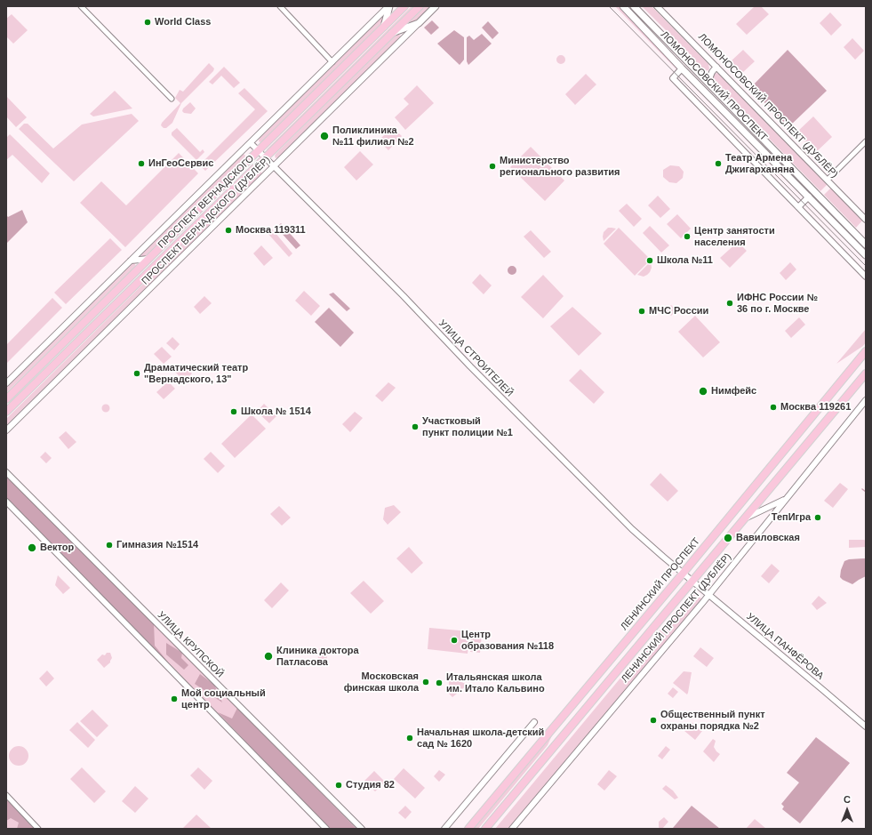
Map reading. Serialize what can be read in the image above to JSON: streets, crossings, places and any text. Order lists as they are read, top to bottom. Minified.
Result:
{"streets":{"main road":["ЛОМОНОСОВСКИЙ ПРОСПЕКТ","ПРОСПЕКТ ВЕРНАДСКОГО","ПРОСПЕКТ ВЕРНАДСКОГО (ДУБЛЁР)","ЛЕНИНСКИЙ ПРОСПЕКТ"],"street":["ЛОМОНОСОВСКИЙ ПРОСПЕКТ (ДУБЛЁР)","УЛИЦА СТРОИТЕЛЕЙ","ЛЕНИНСКИЙ ПРОСПЕКТ (ДУБЛЁР)","УЛИЦА КРУПСКОЙ","УЛИЦА ПАНФЁРОВА"]},"crossings":[["ПРОСПЕКТ ВЕРНАДСКОГО","ПРОСПЕКТ ВЕРНАДСКОГО (ДУБЛЁР)"],["ПРОСПЕКТ ВЕРНАДСКОГО","УЛИЦА СТРОИТЕЛЕЙ"],["ПРОСПЕКТ ВЕРНАДСКОГО (ДУБЛЁР)","УЛИЦА СТРОИТЕЛЕЙ"],["УЛИЦА СТРОИТЕЛЕЙ","ЛЕНИНСКИЙ ПРОСПЕКТ"],["УЛИЦА СТРОИТЕЛЕЙ","УЛИЦА ПАНФЁРОВА"],["ЛЕНИНСКИЙ ПРОСПЕКТ (ДУБЛЁР)","УЛИЦА ПАНФЁРОВА"]],"places":["World Class","Поликлиника №11 филиал №2","ИнГеоСервис","Театр Армена Джигарханяна","Министерство регионального развития","Москва 119311","Центр занятости населения","Школа №11","ИФНС России № 36 по г. Москве","МЧС России","Драматический театр \"Вернадского, 13\"","Нимфейс","Москва 119261","Школа № 1514","Участковый пункт полиции №1","ТепИгра","Вавиловская","Гимназия №1514","Вектор","Центр образования №118","Клиника доктора Патласова","Московская финская школа","Итальянская школа им. Итало Кальвино","Мой социальный центр","Общественный пункт охраны порядка №2","Начальная школа-детский сад № 1620","Студия 82"],"north":"top"}
